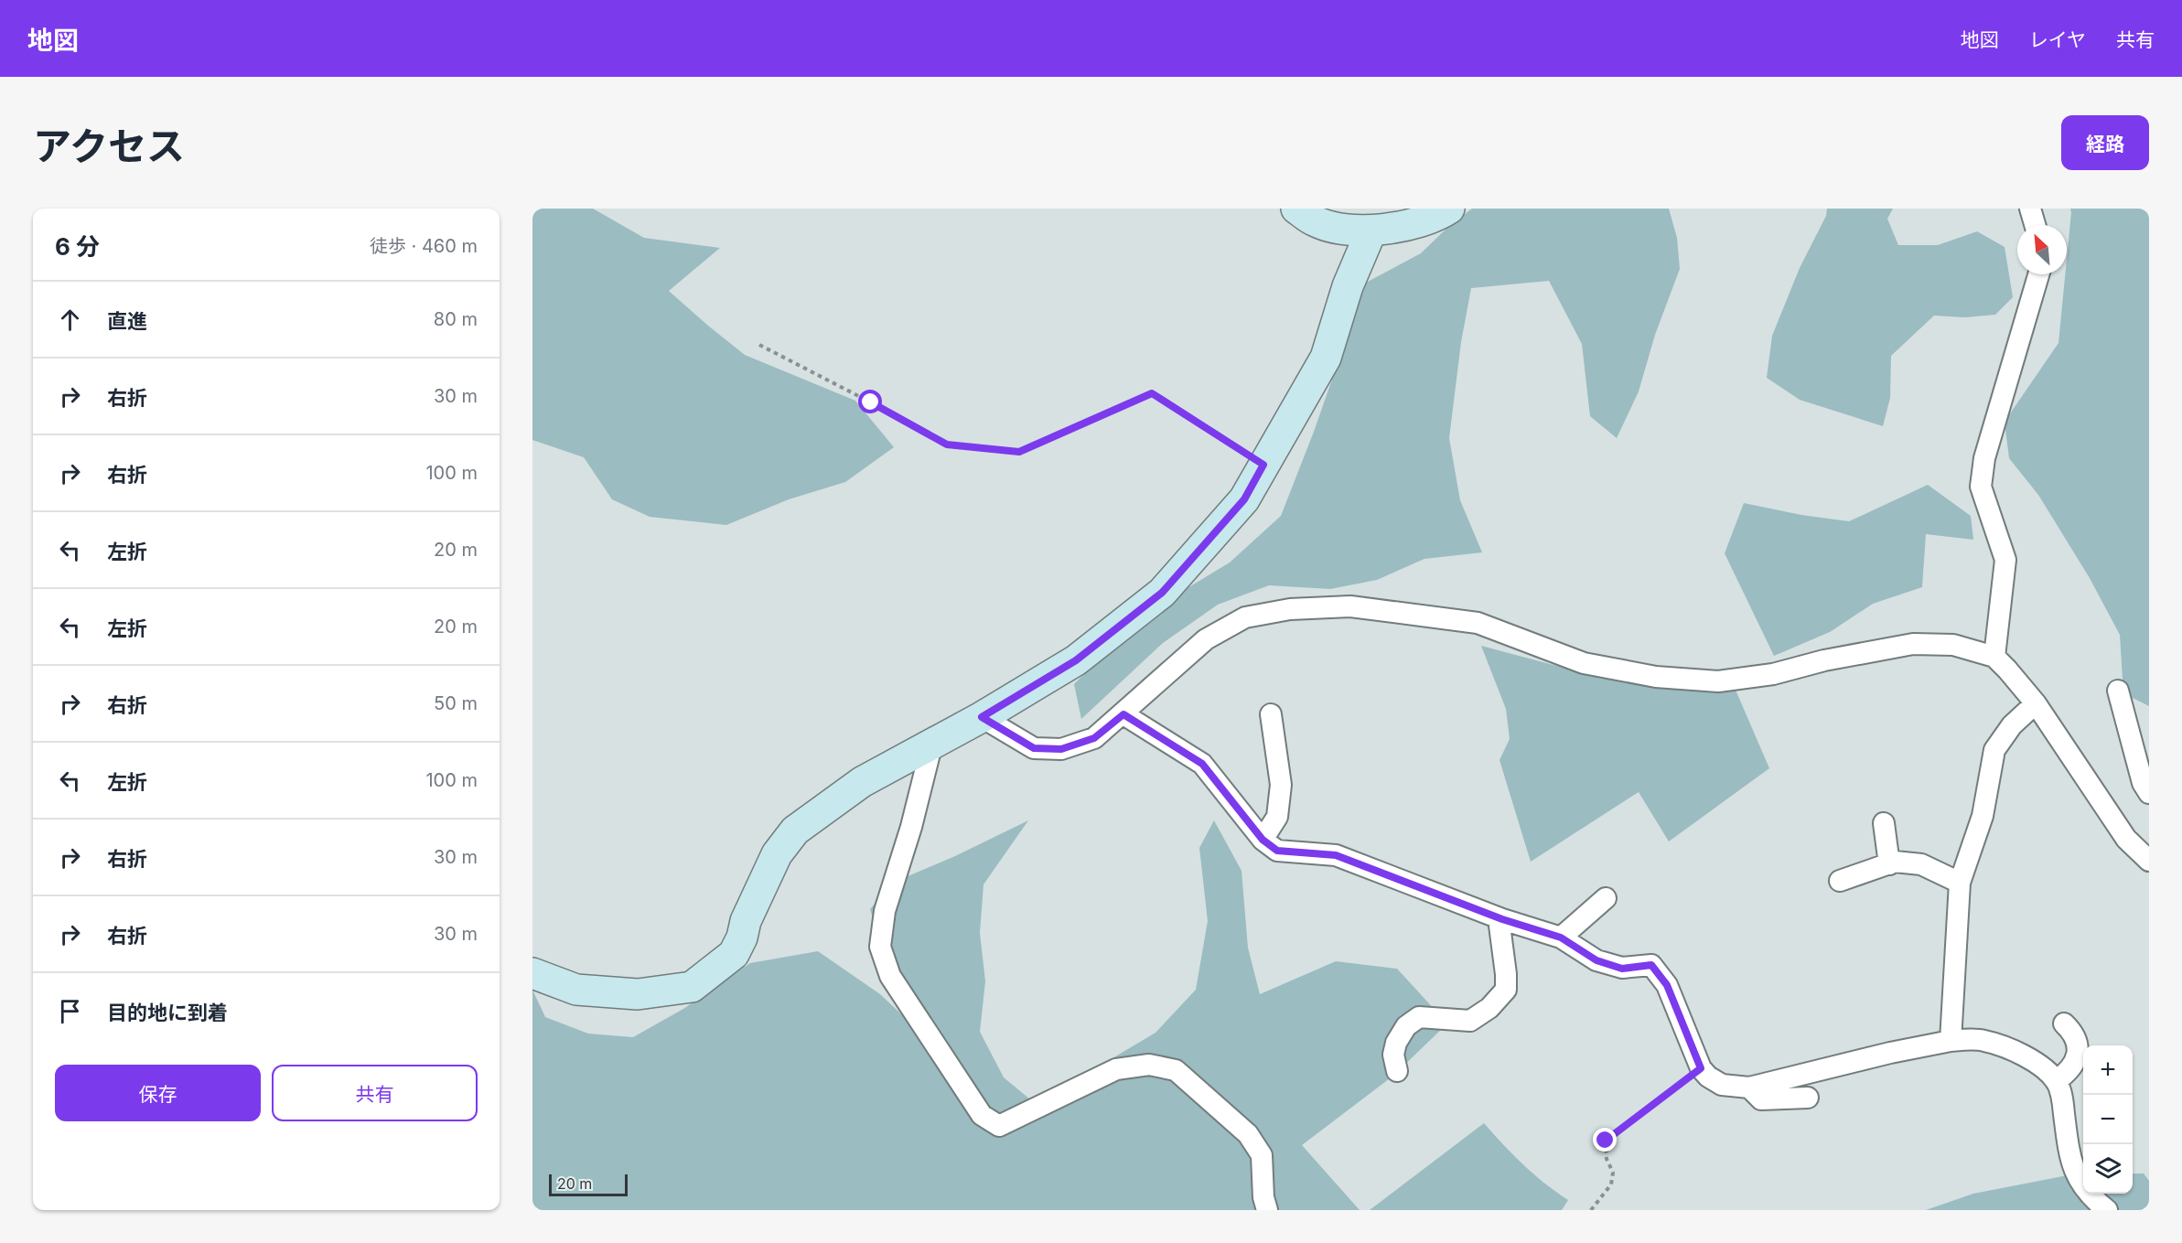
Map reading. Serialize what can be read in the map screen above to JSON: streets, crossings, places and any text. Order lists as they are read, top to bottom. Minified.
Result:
{"scale_bar":"20 m","north":"top left","page":{"header":"地図","nav":["地図","レイヤ","共有"],"title":"アクセス","buttons":["経路",["保存","共有"]],"heading":["6 分","徒歩 · 460 m"],"list":[["直進","80 m"],["右折","30 m"],["右折","100 m"],["左折","20 m"],["左折","20 m"],["右折","50 m"],["左折","100 m"],["右折","30 m"],["右折","30 m"],"目的地に到着"],"map_buttons":["+","−"],"scale":"20 m"}}
